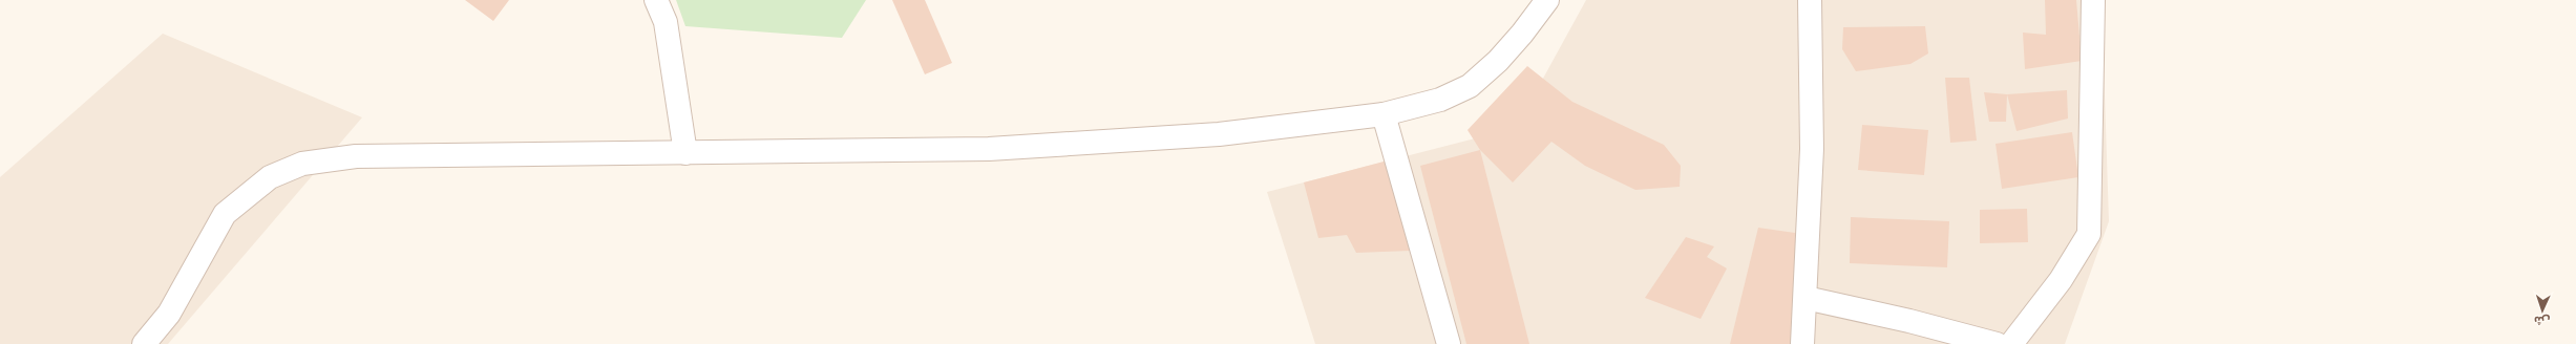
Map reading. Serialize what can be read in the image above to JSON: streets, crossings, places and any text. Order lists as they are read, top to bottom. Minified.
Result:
{"north":"bottom"}
